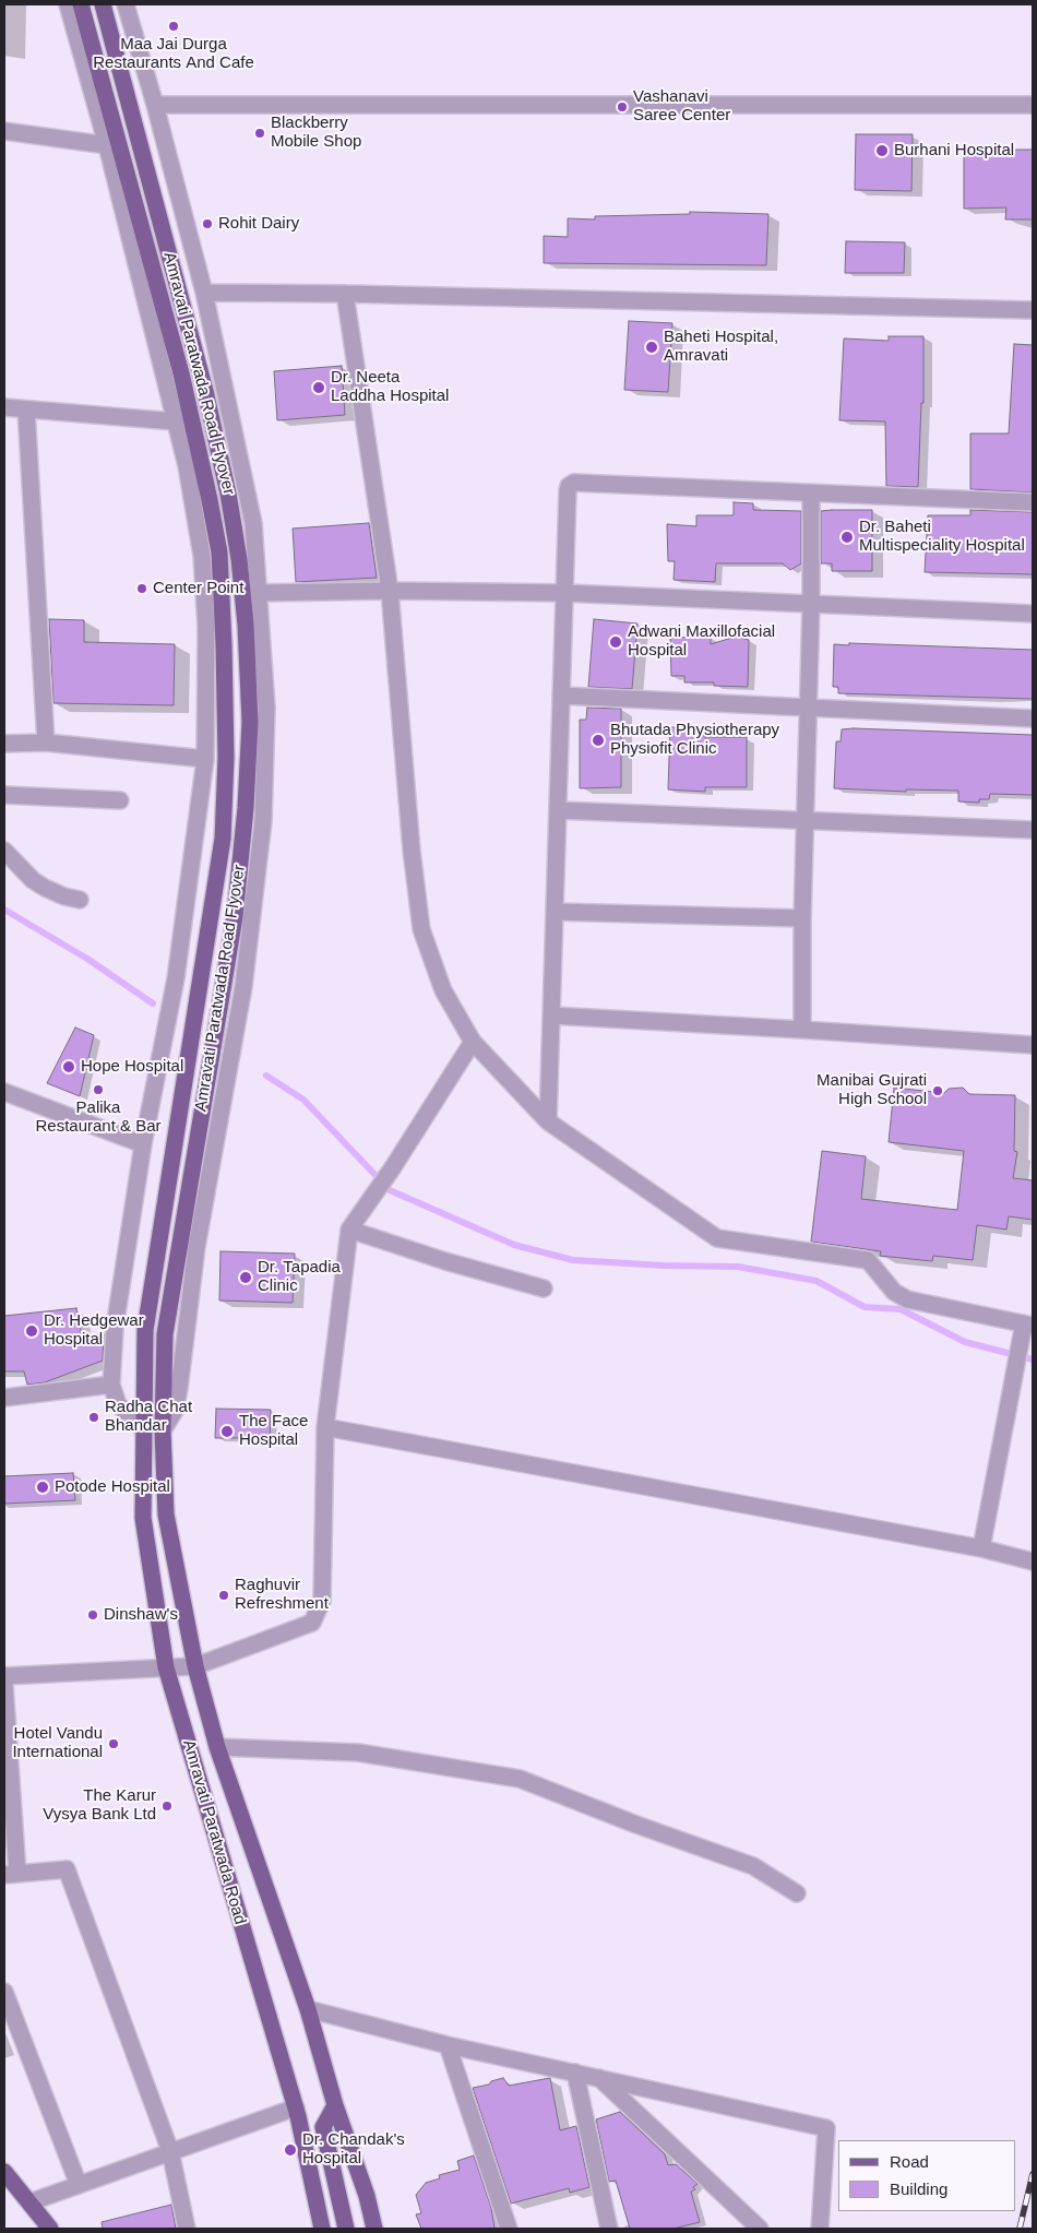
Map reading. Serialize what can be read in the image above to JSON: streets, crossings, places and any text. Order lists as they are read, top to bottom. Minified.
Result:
{"streets":{"main road":["Amravati Paratwada Road Flyover","Amravati Paratwada Road"]},"crossings":[["Amravati Paratwada Road Flyover","Amravati Paratwada Road"]],"places":["Maa Jai Durga Restaurants And Cafe","Vashanavi Saree Center","Blackberry Mobile Shop","Burhani Hospital","Rohit Dairy","Baheti Hospital, Amravati","Dr. Neeta Laddha Hospital","Dr. Baheti Multispeciality Hospital","Center Point","Adwani Maxillofacial Hospital","Bhutada Physiotherapy Physiofit Clinic","Hope Hospital","Palika Restaurant & Bar","Manibai Gujrati High School","Dr. Tapadia Clinic","Dr. Hedgewar Hospital","Radha Chat Bhandar","The Face Hospital","Potode Hospital","Raghuvir Refreshment","Dinshaw's","Hotel Vandu International","The Karur Vysya Bank Ltd","Dr. Chandak's Hospital"],"legend":["Road","Building"]}
